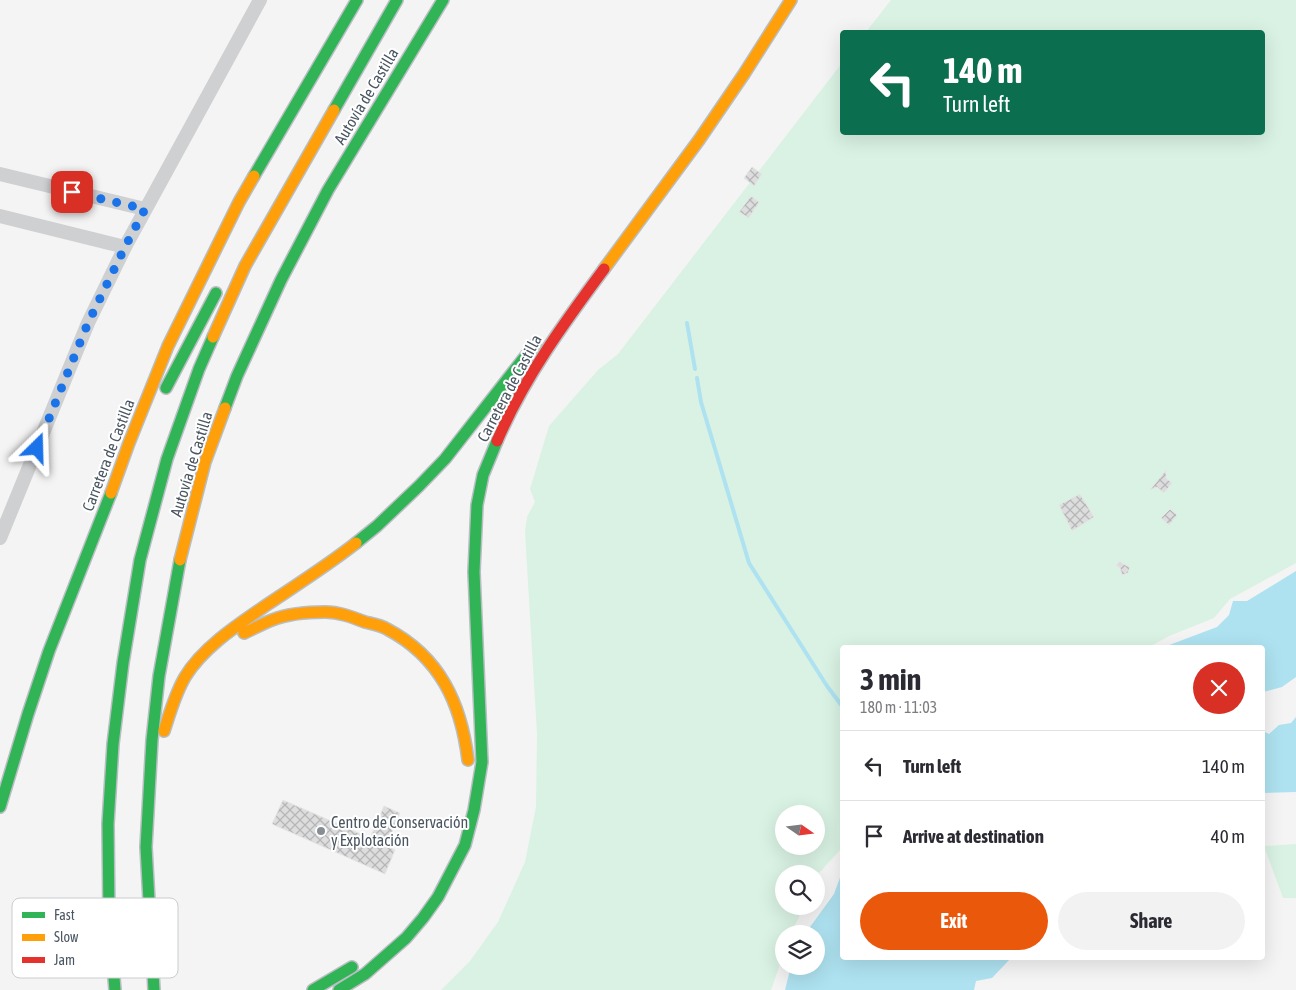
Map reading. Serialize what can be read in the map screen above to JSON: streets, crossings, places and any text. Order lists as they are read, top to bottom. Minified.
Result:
{"streets":{"highway":["Autovía de Castilla","Carretera de Castilla"]},"places":["Centro de Conservación y Explotación"],"legend":["Fast","Slow","Jam"],"north":"right","page":{"turn":["140 m","Turn left"],"heading":["3 min","180 m · 11:03"],"list":[{"name":"Turn left","value":"140 m"},{"name":"Arrive at destination","value":"40 m"}],"buttons":["Exit","Share"]}}
